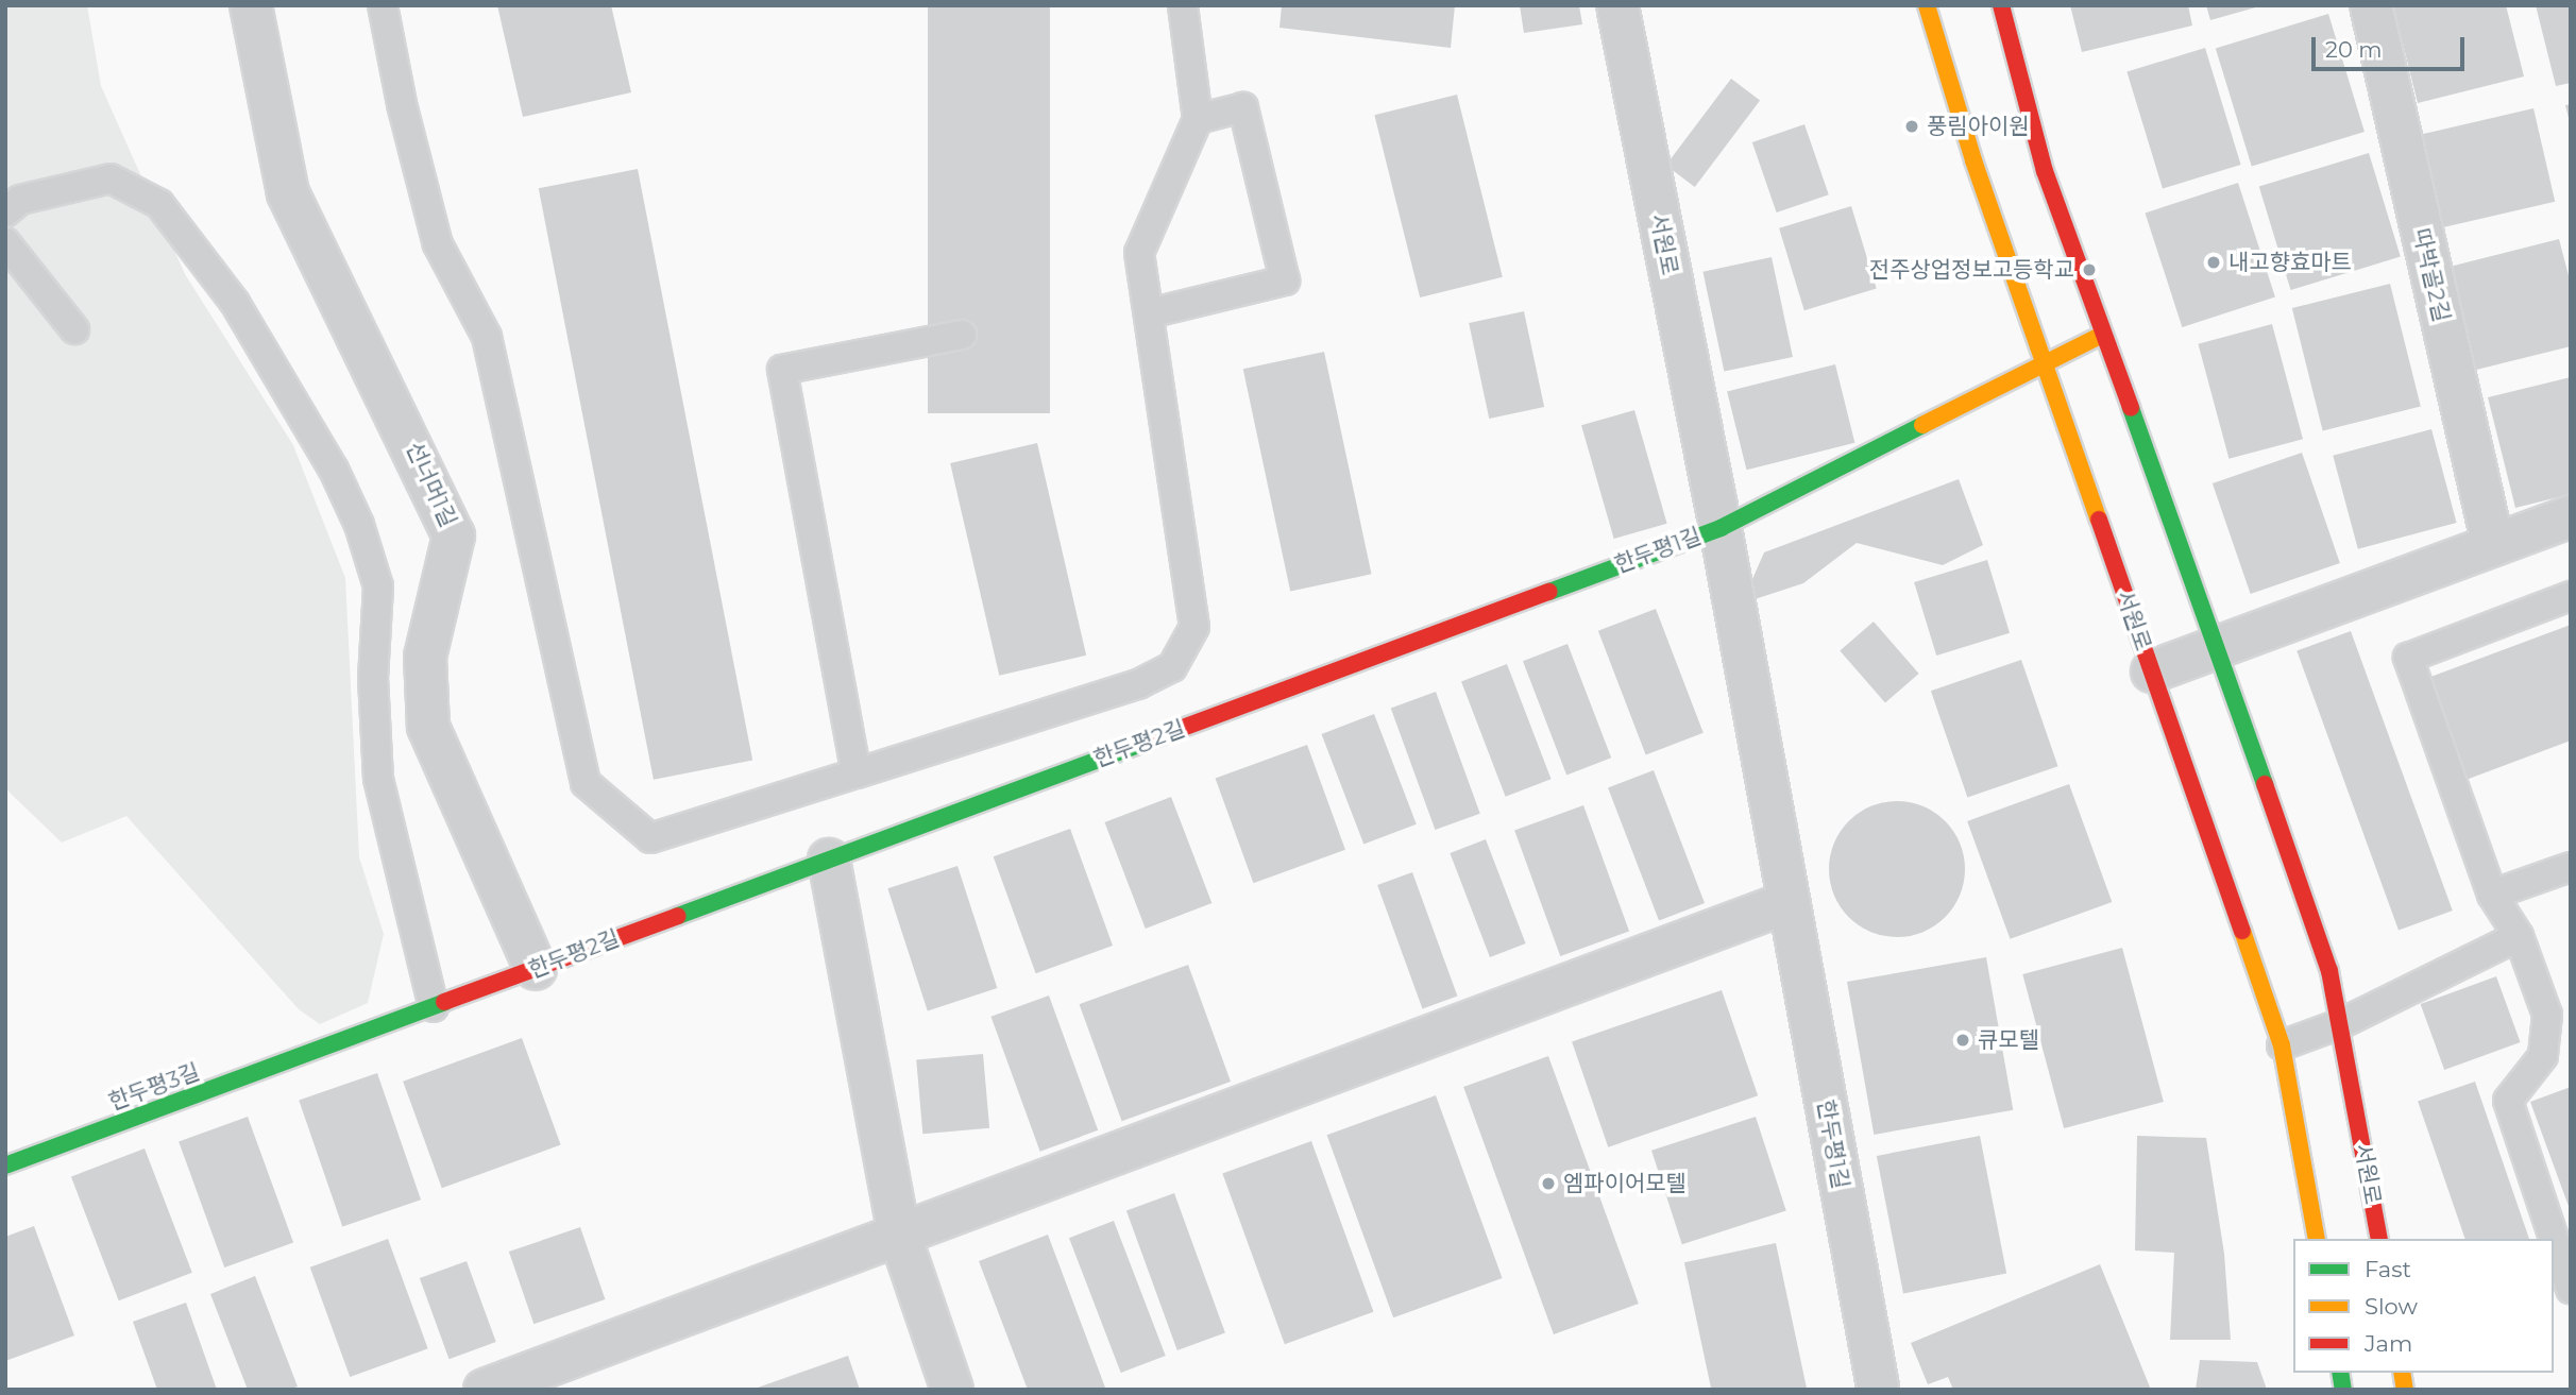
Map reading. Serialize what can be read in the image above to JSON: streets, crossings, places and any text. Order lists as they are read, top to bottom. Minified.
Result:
{"streets":{"street":["서원로","따박골2길","선너머1길","한두평1길","한두평2길","한두평3길"]},"crossings":[["서원로","한두평1길"],["선너머1길","한두평2길"],["한두평1길","한두평2길"],["한두평2길","한두평3길"]],"places":["풍림아이원","내고향효마트","전주상업정보고등학교","큐모텔","엠파이어모텔"],"legend":["Fast","Slow","Jam"],"scale_bar":"20 m"}
